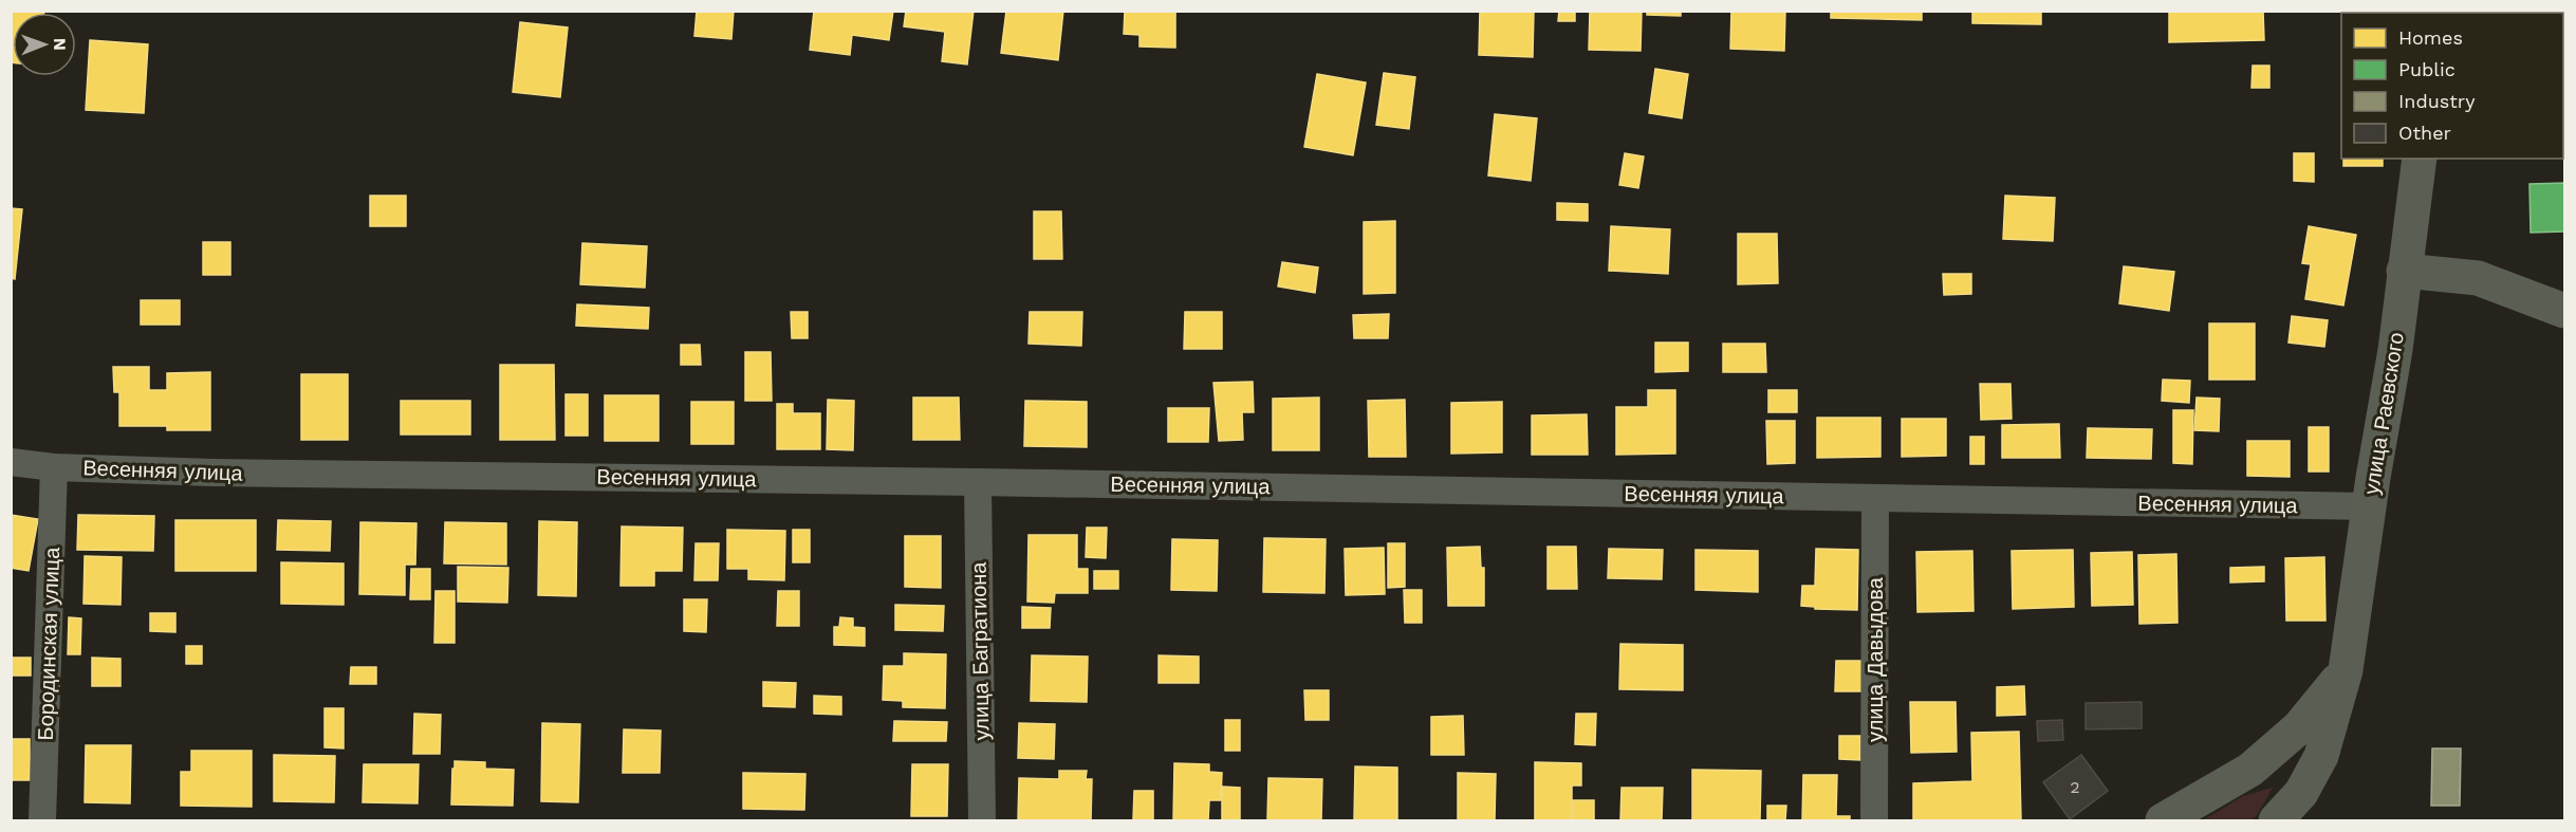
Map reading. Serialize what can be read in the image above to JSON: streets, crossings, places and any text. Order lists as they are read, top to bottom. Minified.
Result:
{"streets":{"street":["улица Раевского","Весенняя улица","Бородинская улица","улица Багратиона","улица Давыдова"]},"crossings":[["улица Раевского","Весенняя улица"],["Весенняя улица","Бородинская улица"],["Весенняя улица","улица Багратиона"],["Весенняя улица","улица Давыдова"]],"house_numbers":["2"],"legend":["Homes","Public","Industry","Other"],"north":"right"}
